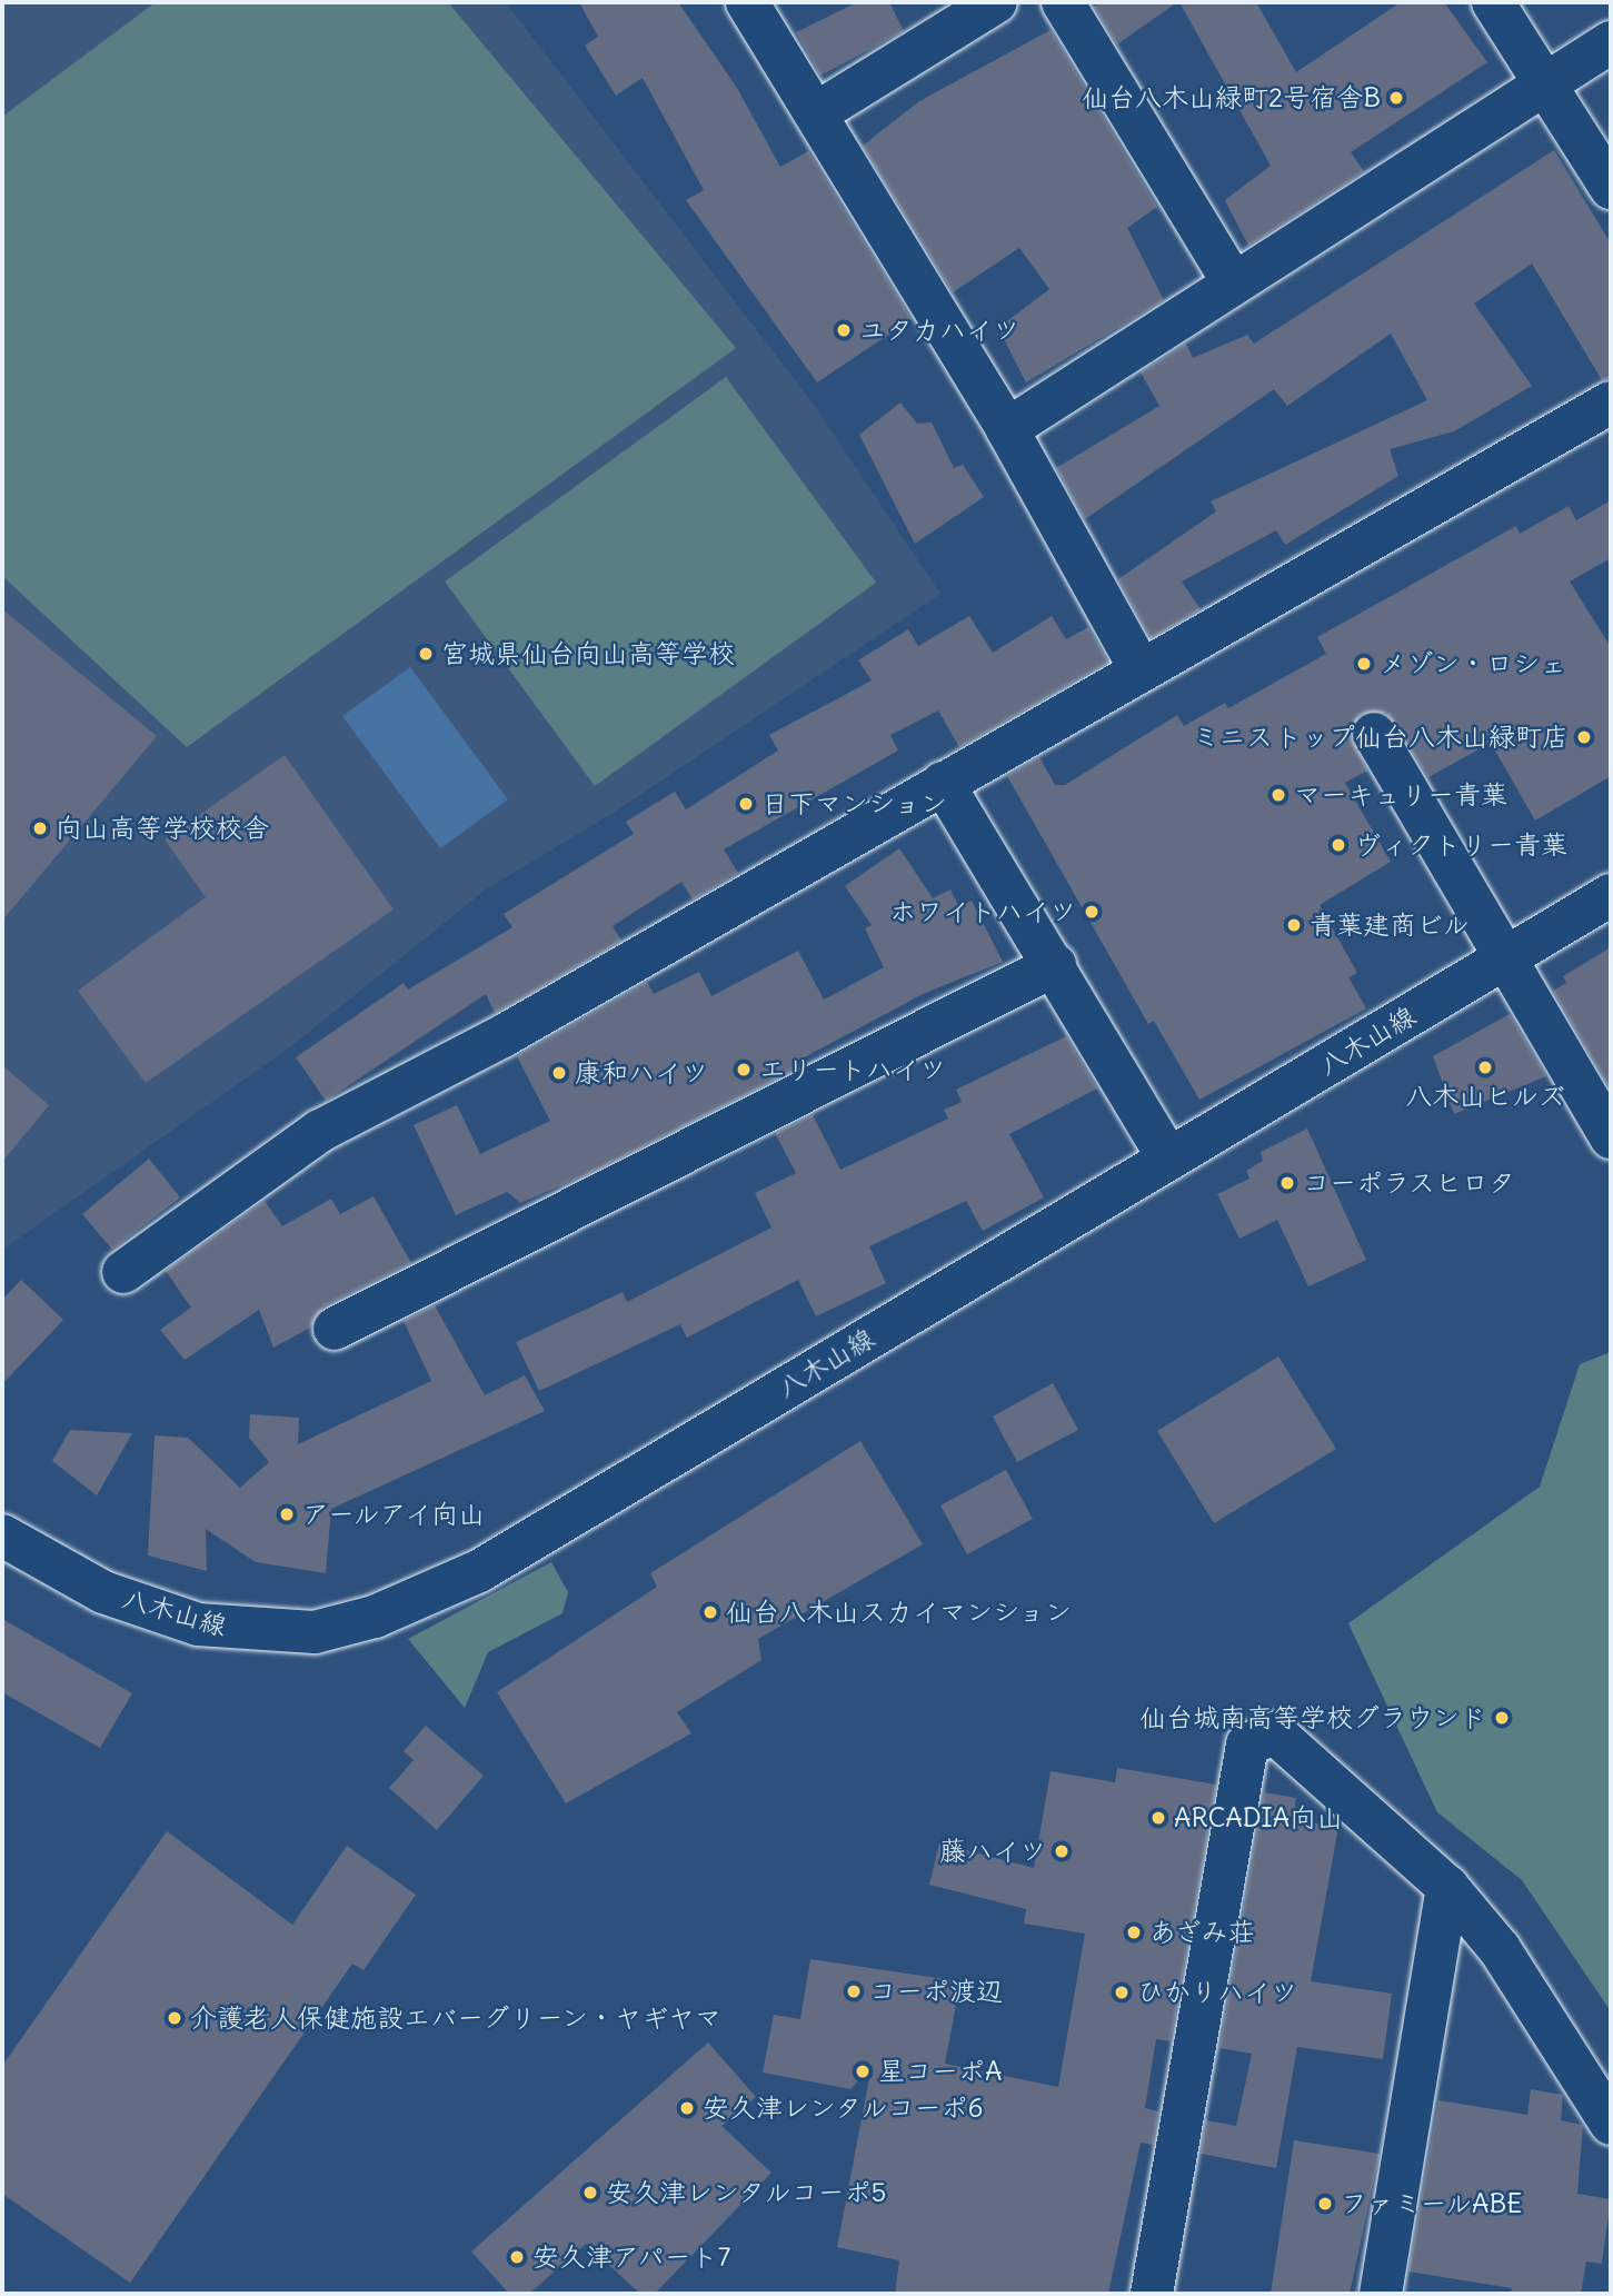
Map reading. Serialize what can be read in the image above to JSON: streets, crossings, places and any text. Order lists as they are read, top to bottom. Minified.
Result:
{"streets":{"street":["八木山線"]},"places":["仙台八木山緑町2号宿舎B","ユタカハイツ","宮城県仙台向山高等学校","メゾン・ロシェ","ミニストップ仙台八木山緑町店","マーキュリー青葉","日下マンション","向山高等学校校舎","ヴィクトリー青葉","ホワイトハイツ","青葉建商ビル","八木山ヒルズ","エリートハイツ","康和ハイツ","コーポラスヒロタ","アールアイ向山","仙台八木山スカイマンション","仙台城南高等学校グラウンド","ARCADIA向山","藤ハイツ","あざみ荘","コーポ渡辺","ひかりハイツ","介護老人保健施設エバーグリーン・ヤギヤマ","星コーポA","安久津レンタルコーポ6","安久津レンタルコーポ5","ファミールABE","安久津アパート7"]}
